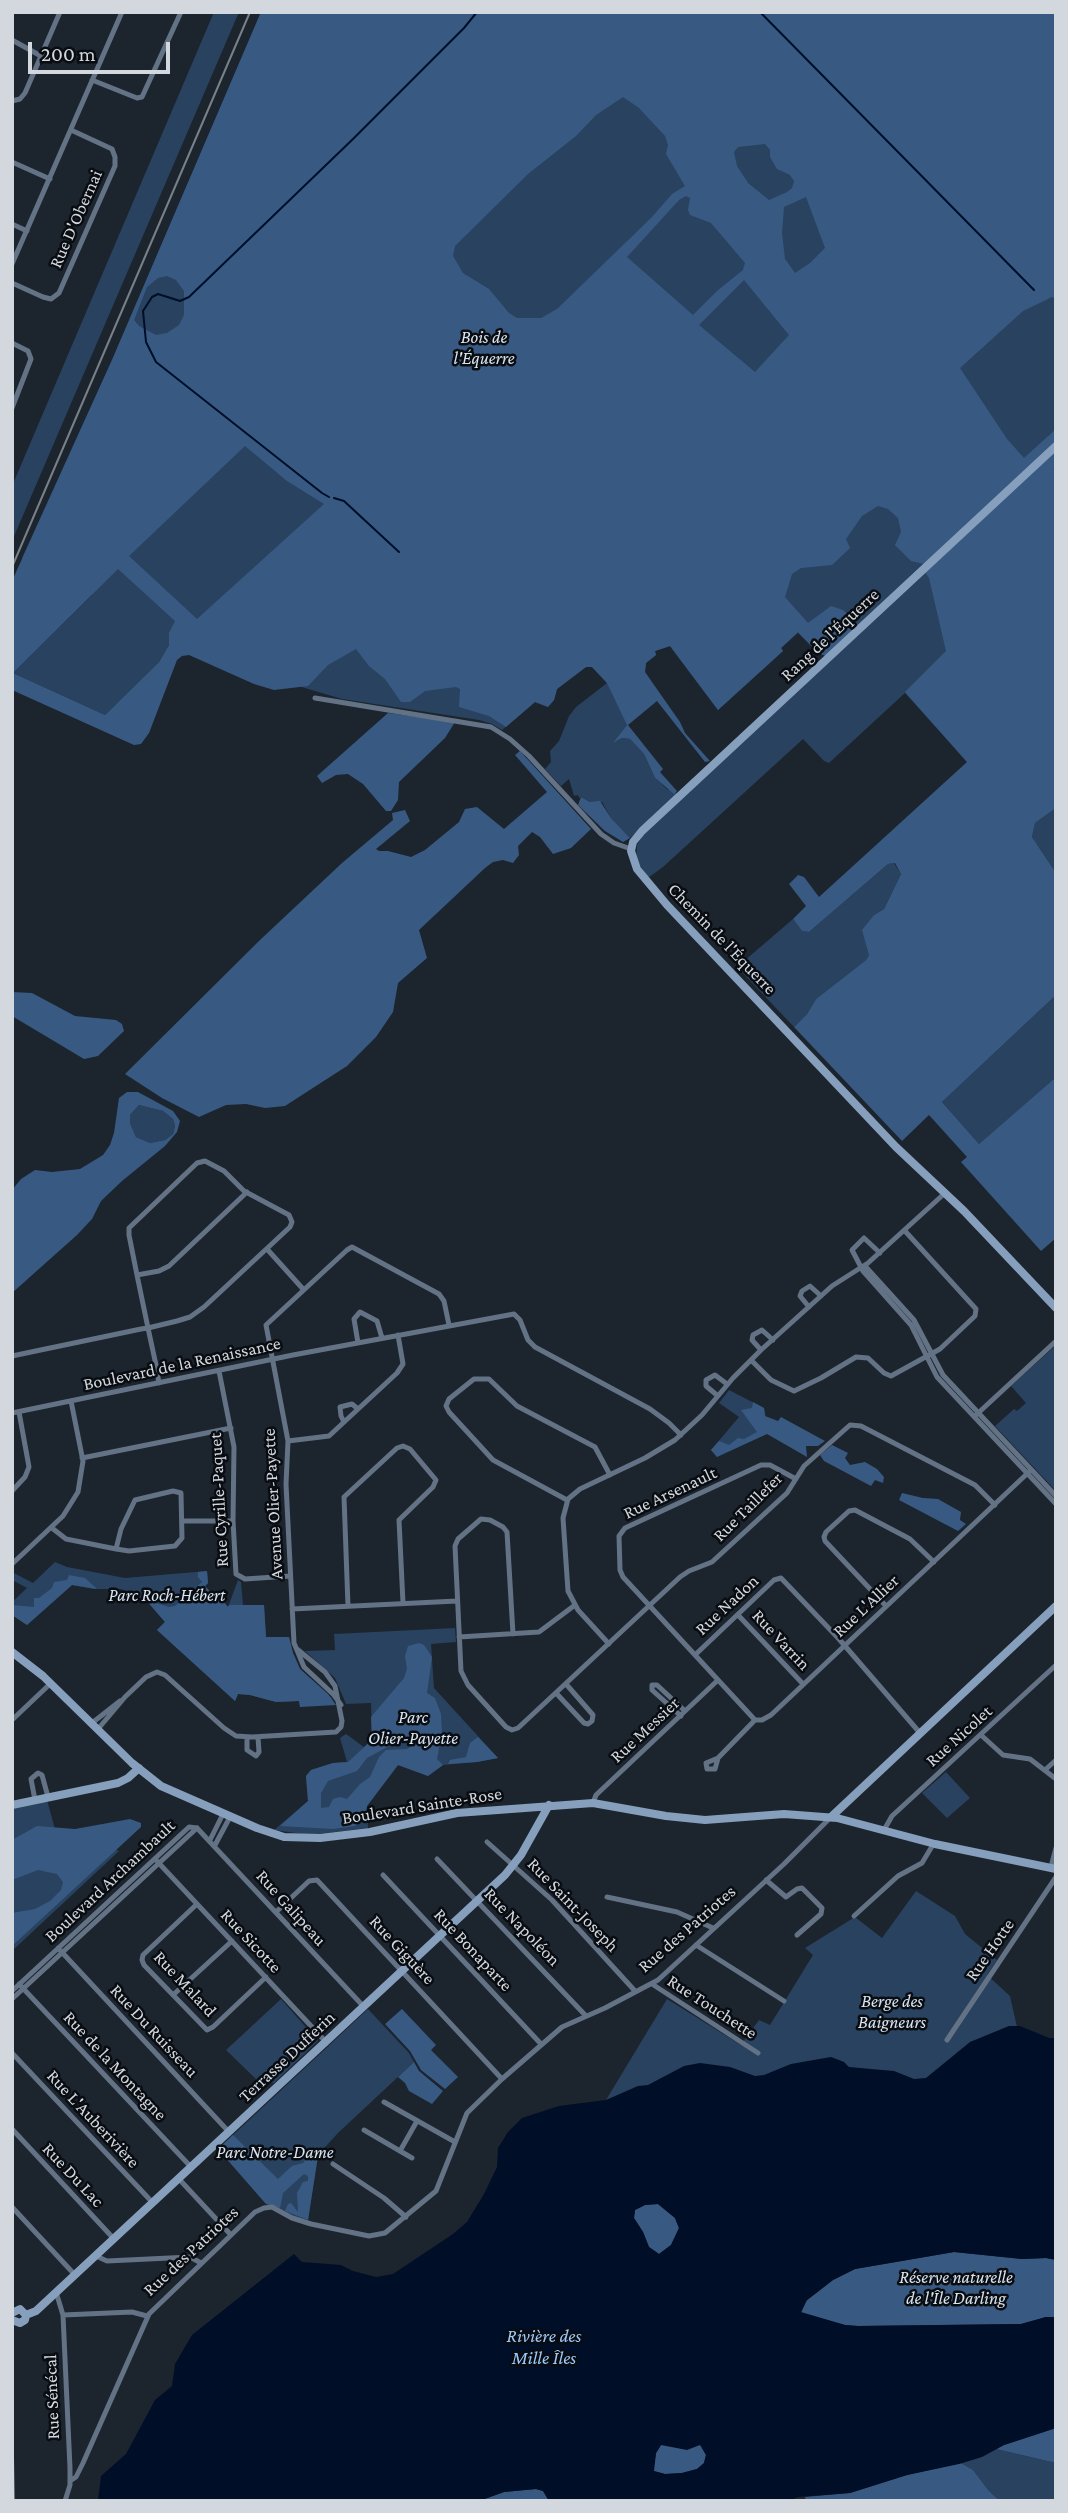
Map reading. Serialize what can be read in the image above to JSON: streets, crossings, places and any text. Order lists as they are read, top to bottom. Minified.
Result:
{"streets":{"street":["Rue D'Obernai","Rang de l'Équerre","Chemin de l'Équerre","Boulevard de la Renaissance","Rue Arsenault","Rue Cyrille-Paquet","Avenue Olier-Payette","Rue Taillefer","Rue Nadon","Rue L'Allier","Rue Varrin","Rue Messier","Rue Nicolet","Boulevard Sainte-Rose","Boulevard Archambault","Rue Saint-Joseph","Rue Galipeau","Rue Napoléon","Rue des Patriotes","Rue Sicotte","Rue Giguère","Rue Bonaparte","Rue Hotte","Rue Malard","Rue Touchette","Rue Du Ruisseau","Terrasse Dufferin","Rue de la Montagne","Rue L'Auberivière","Rue Du Lac","Rue Sénécal"]},"crossings":[["Rang de l'Équerre","Chemin de l'Équerre"],["Boulevard de la Renaissance","Rue Cyrille-Paquet"],["Boulevard de la Renaissance","Avenue Olier-Payette"],["Rue Arsenault","Rue Taillefer"],["Rue Arsenault","Rue Nadon"],["Rue Arsenault","Rue L'Allier"],["Rue Arsenault","Rue Messier"],["Rue Cyrille-Paquet","Avenue Olier-Payette"],["Rue Taillefer","Rue L'Allier"],["Rue Nadon","Rue L'Allier"],["Rue Nadon","Rue Varrin"],["Rue Nadon","Rue des Patriotes"],["Rue L'Allier","Rue Varrin"],["Rue Messier","Boulevard Sainte-Rose"],["Rue Nicolet","Boulevard Sainte-Rose"],["Boulevard Sainte-Rose","Rue des Patriotes"],["Boulevard Sainte-Rose","Rue Hotte"],["Boulevard Sainte-Rose","Terrasse Dufferin"],["Boulevard Archambault","Rue Galipeau"],["Boulevard Archambault","Rue Sicotte"],["Boulevard Archambault","Rue Du Ruisseau"],["Boulevard Archambault","Rue de la Montagne"],["Rue Saint-Joseph","Rue des Patriotes"],["Rue Saint-Joseph","Terrasse Dufferin"],["Rue Galipeau","Rue Giguère"],["Rue Galipeau","Terrasse Dufferin"],["Rue Napoléon","Rue des Patriotes"],["Rue Napoléon","Terrasse Dufferin"],["Rue des Patriotes","Rue Giguère"],["Rue des Patriotes","Rue Bonaparte"],["Rue des Patriotes","Rue Touchette"],["Rue des Patriotes","Rue Sénécal"],["Rue Sicotte","Rue Malard"],["Rue Sicotte","Terrasse Dufferin"],["Rue Giguère","Terrasse Dufferin"],["Rue Bonaparte","Terrasse Dufferin"],["Rue Du Ruisseau","Terrasse Dufferin"],["Terrasse Dufferin","Rue de la Montagne"],["Terrasse Dufferin","Rue L'Auberivière"],["Terrasse Dufferin","Rue Du Lac"],["Terrasse Dufferin","Rue Sénécal"]],"water":["Rivière des Mille Îles"],"parks":["Bois de l'Équerre","Parc Roch-Hébert","Parc Olier-Payette","Berge des Baigneurs","Parc Notre-Dame","Réserve naturelle de l'Île Darling"],"scale_bar":"200 m"}
